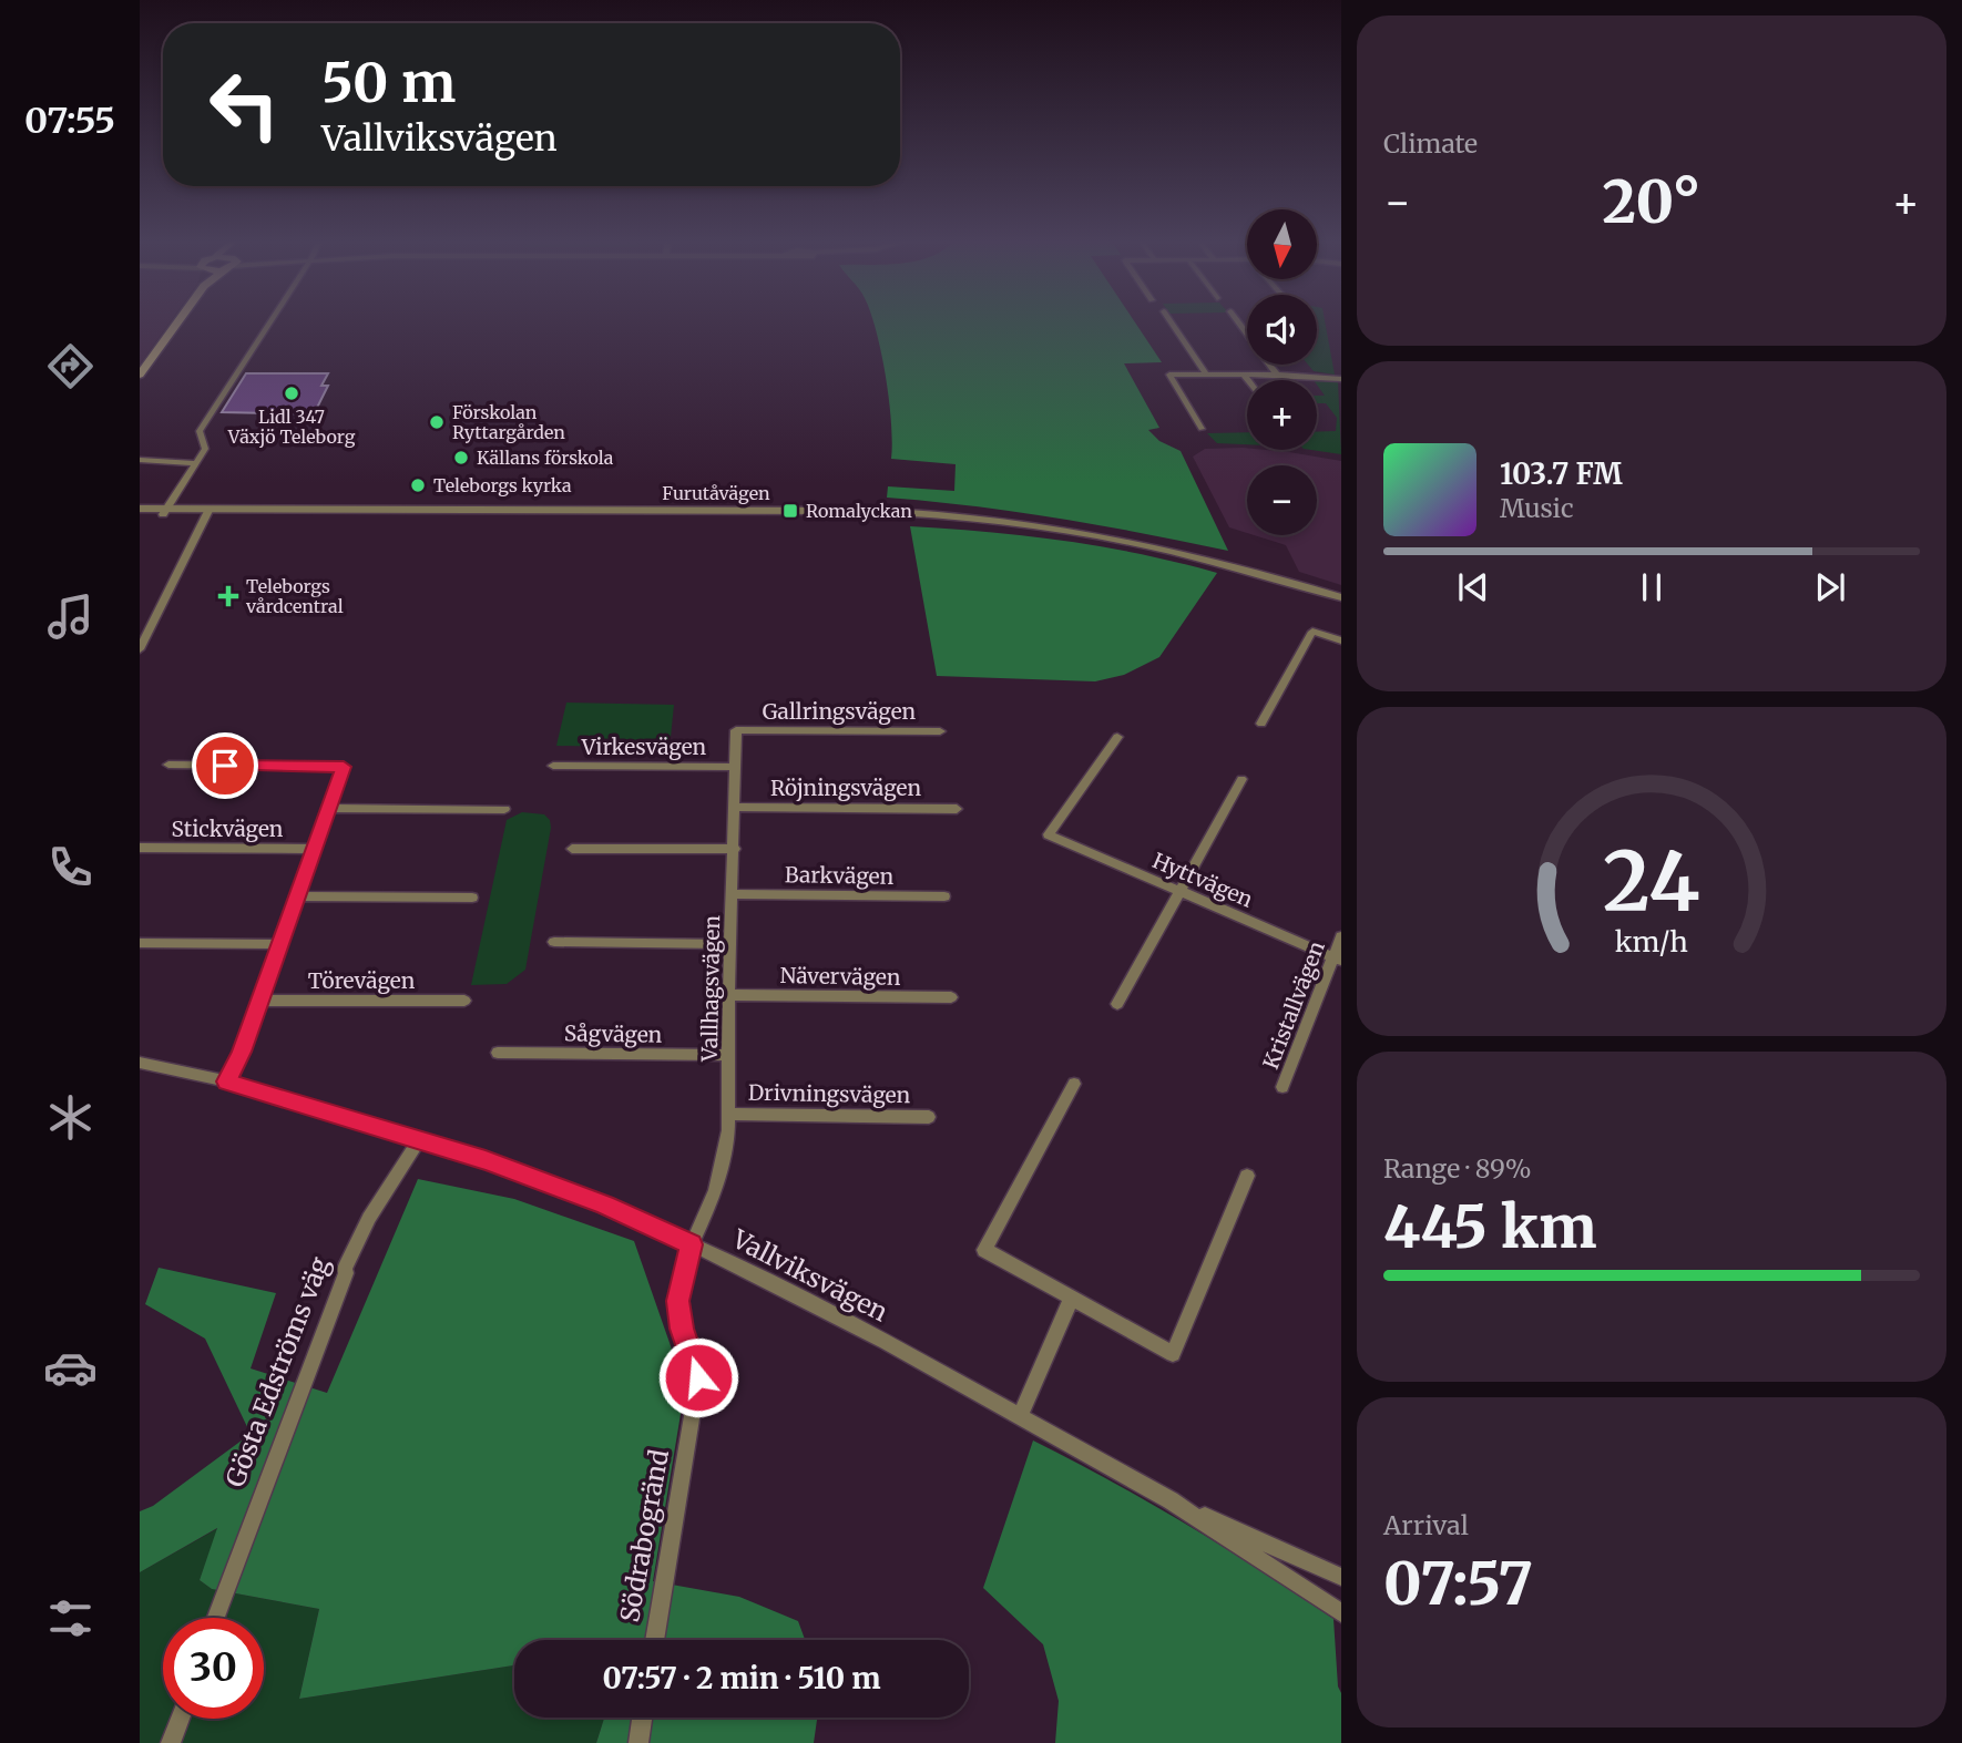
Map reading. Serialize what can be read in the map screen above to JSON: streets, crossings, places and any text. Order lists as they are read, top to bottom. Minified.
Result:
{"streets":{"street":["Furutåvägen","Gallringsvägen","Virkesvägen","Röjningsvägen","Stickvägen","Barkvägen","Hyttvägen","Nävervägen","Törevägen","Vallhagsvägen","Kristallvägen","Sågvägen","Drivningsvägen","Vallviksvägen","Gösta Edströms väg","Södrabogränd"]},"crossings":[["Gallringsvägen","Vallhagsvägen"],["Virkesvägen","Vallhagsvägen"],["Röjningsvägen","Vallhagsvägen"],["Barkvägen","Vallhagsvägen"],["Hyttvägen","Kristallvägen"],["Nävervägen","Vallhagsvägen"],["Vallhagsvägen","Sågvägen"],["Vallhagsvägen","Drivningsvägen"],["Vallhagsvägen","Vallviksvägen"],["Vallhagsvägen","Södrabogränd"],["Vallviksvägen","Gösta Edströms väg"],["Vallviksvägen","Södrabogränd"]],"places":{"other":["Lidl 347 Växjö Teleborg","Förskolan Ryttargården","Källans förskola","Teleborgs kyrka"],"transit":["Romalyckan"],"health":["Teleborgs vårdcentral"]},"north":"bottom","page":{"tabs":"07:55","tile":["Climate",["Range · 89%","445 km"],["Arrival","07:57"]],"turn":["50 m","Vallviksvägen"],"heat":["−","20°","+"],"map_buttons":["+","−"],"song":["103.7 FM","Music"],"limit":"30","trip":"07:57 · 2 min · 510 m","gauge":["24","km/h"]}}
